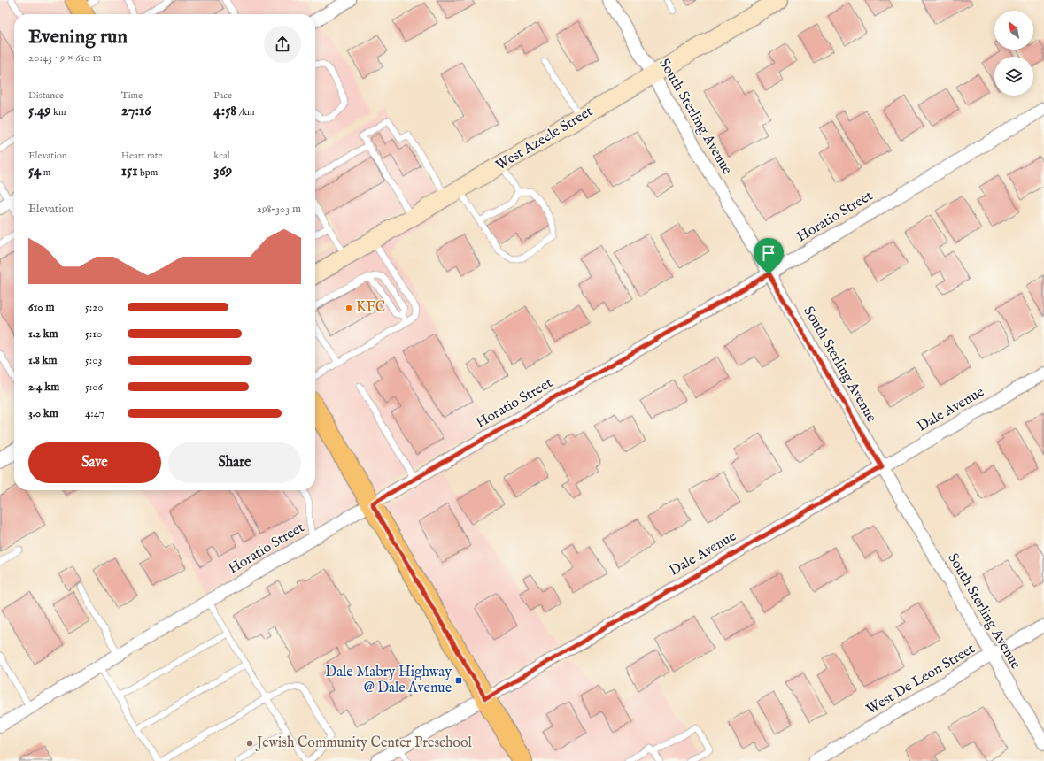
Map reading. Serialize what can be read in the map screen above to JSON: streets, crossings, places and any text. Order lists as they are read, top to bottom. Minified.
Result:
{"streets":{"main road":["West Azeele Street"],"street":["South Sterling Avenue","Horatio Street","Dale Avenue","West De Leon Street"]},"crossings":[["South Sterling Avenue","West Azeele Street"],["South Sterling Avenue","Horatio Street"],["South Sterling Avenue","Dale Avenue"],["South Sterling Avenue","West De Leon Street"]],"places":{"other":["KFC","Jewish Community Center Preschool"],"transit":["Dale Mabry Highway @ Dale Avenue"]},"north":"top left","page":{"heading":["Evening run","20:43 · 9 × 610 m"],"stats":[["Distance","5.49 km"],["Time","27:16"],["Pace","4:58 /km"],["Elevation","54 m"],["Heart rate","151 bpm"],["kcal","369"]],"chart":["Elevation","298–303 m"],"list":[{"name":"610 m","note":"5:20"},{"name":"1.2 km","note":"5:10"},{"name":"1.8 km","note":"5:03"},{"name":"2.4 km","note":"5:06"},{"name":"3.0 km","note":"4:47"}],"buttons":["Save","Share"]}}
